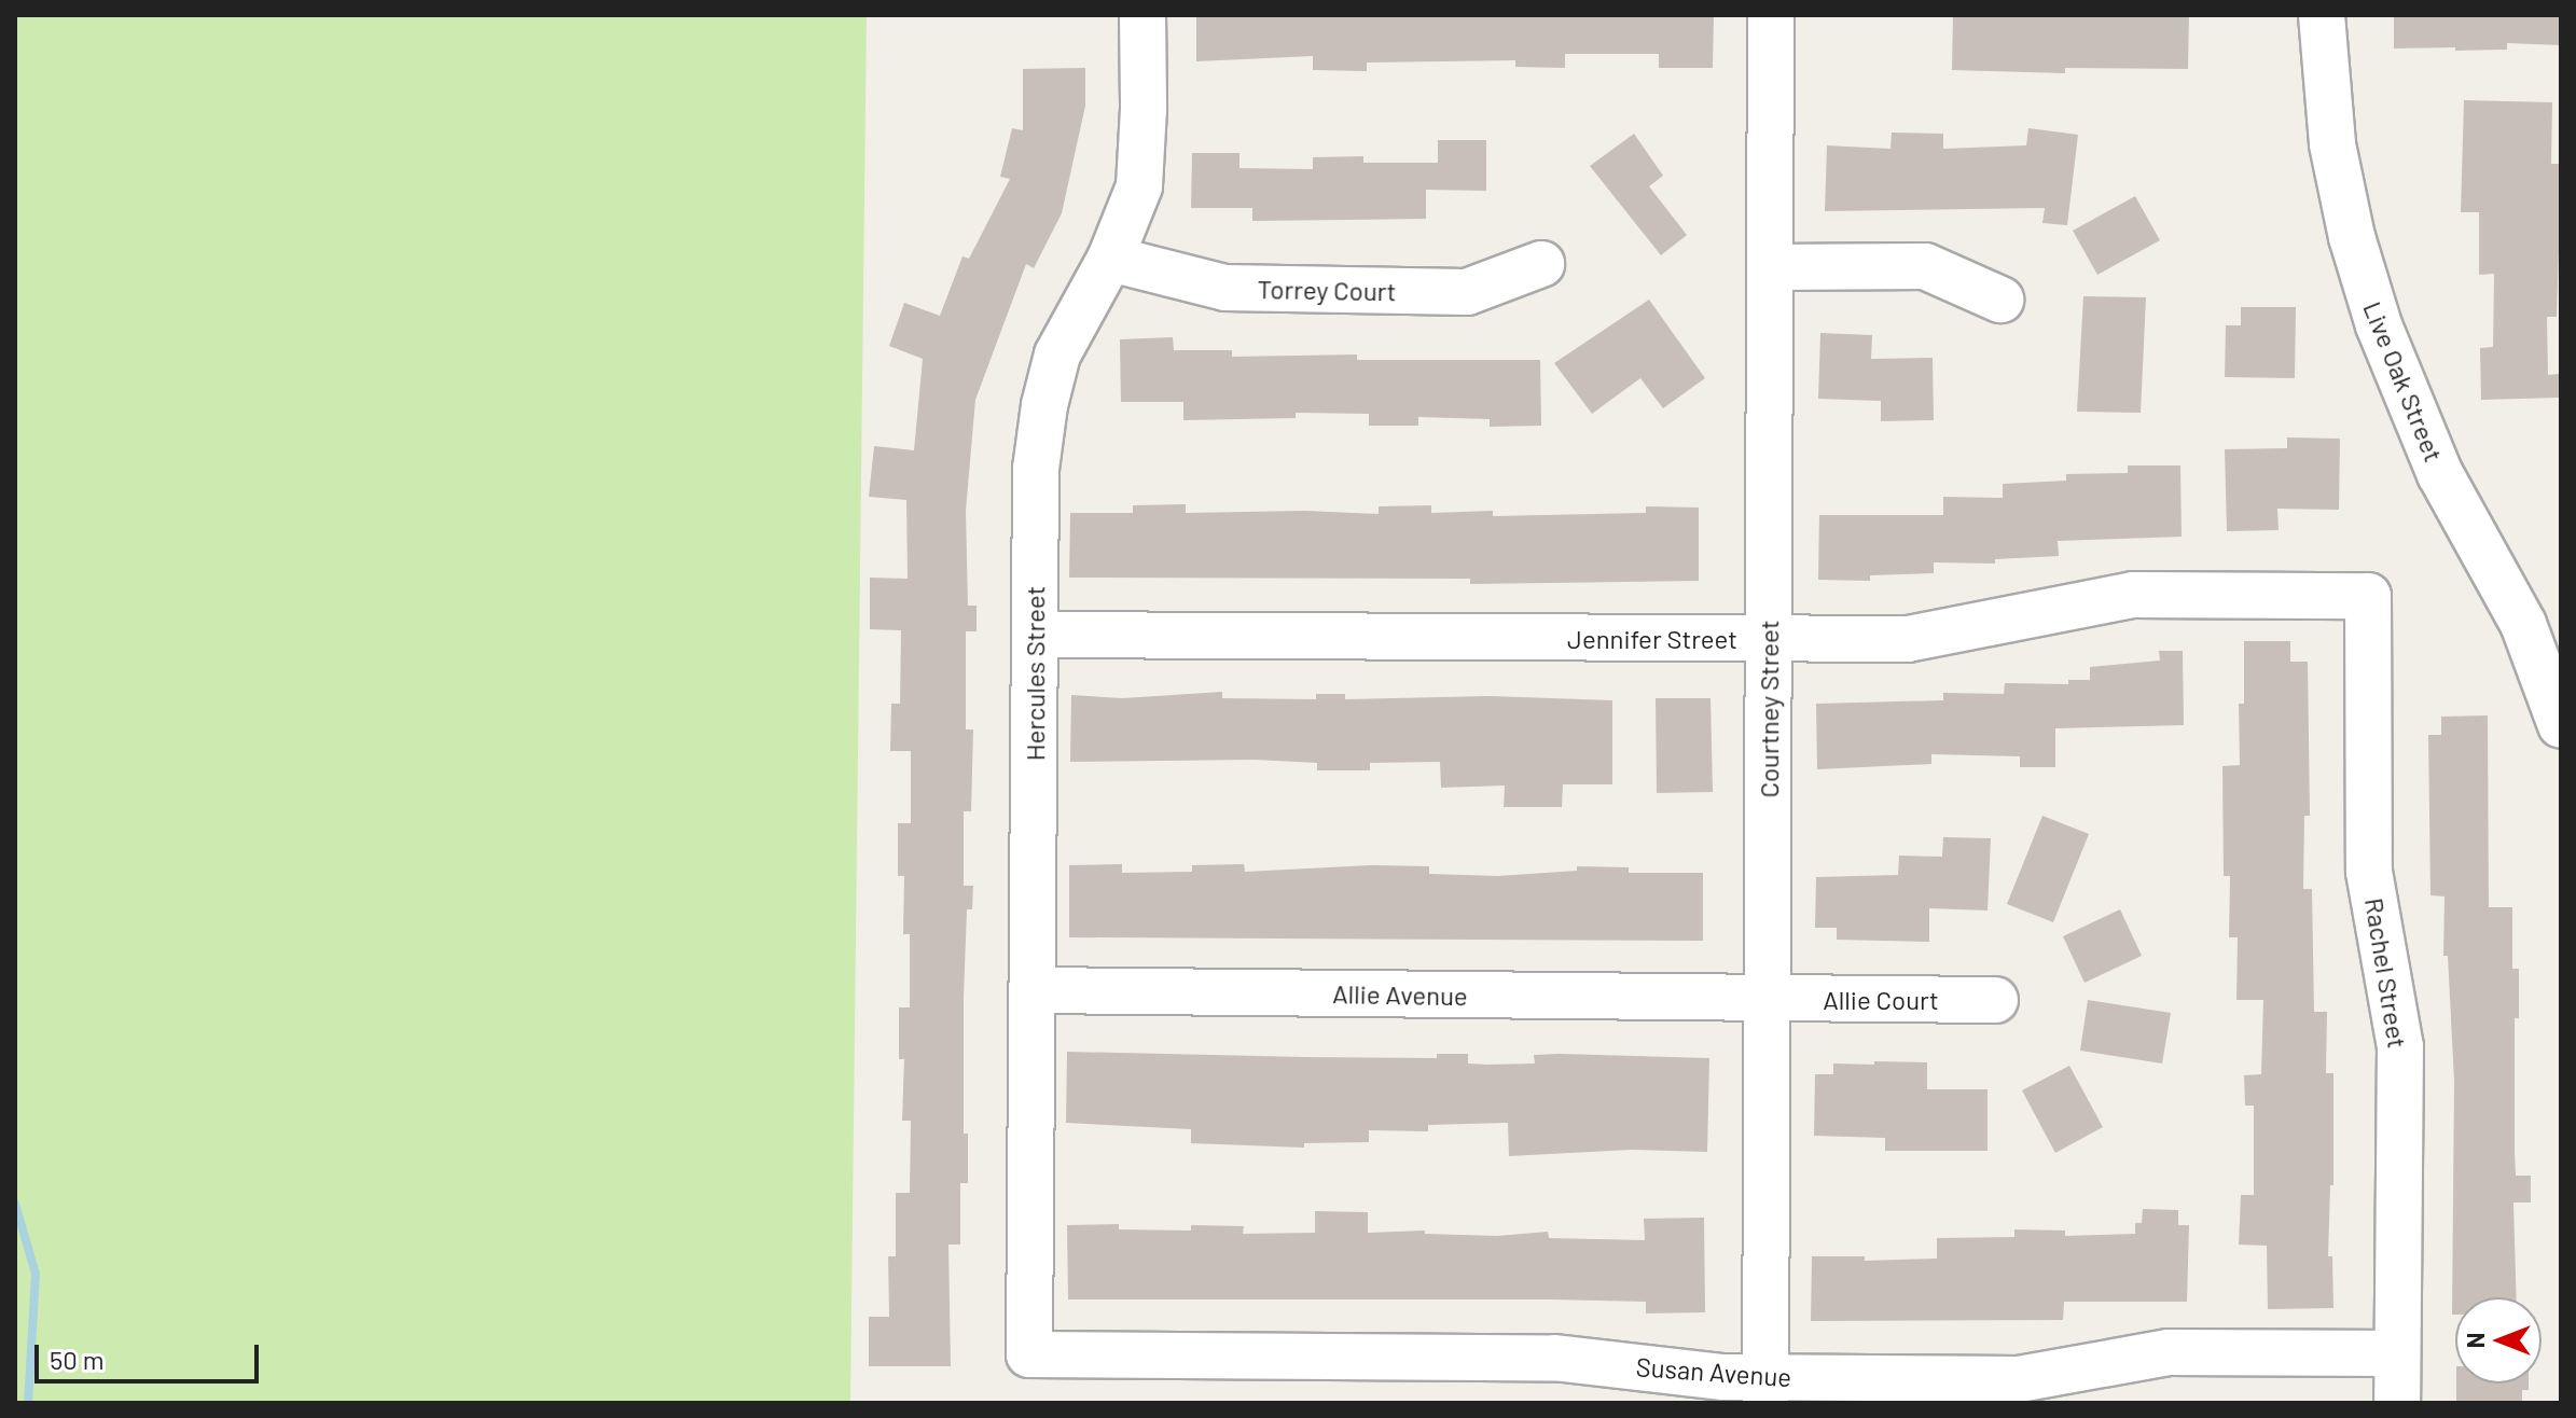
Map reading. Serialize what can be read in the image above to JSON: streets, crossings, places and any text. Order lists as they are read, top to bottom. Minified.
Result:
{"streets":{"street":["Torrey Court","Live Oak Street","Jennifer Street","Hercules Street","Courtney Street","Rachel Street","Allie Avenue","Allie Court","Susan Avenue"]},"crossings":[["Torrey Court","Hercules Street"],["Jennifer Street","Hercules Street"],["Jennifer Street","Courtney Street"],["Jennifer Street","Rachel Street"],["Hercules Street","Allie Avenue"],["Hercules Street","Susan Avenue"],["Courtney Street","Allie Avenue"],["Courtney Street","Allie Court"],["Courtney Street","Susan Avenue"],["Rachel Street","Susan Avenue"],["Allie Avenue","Allie Court"]],"scale_bar":"50 m","north":"left"}
